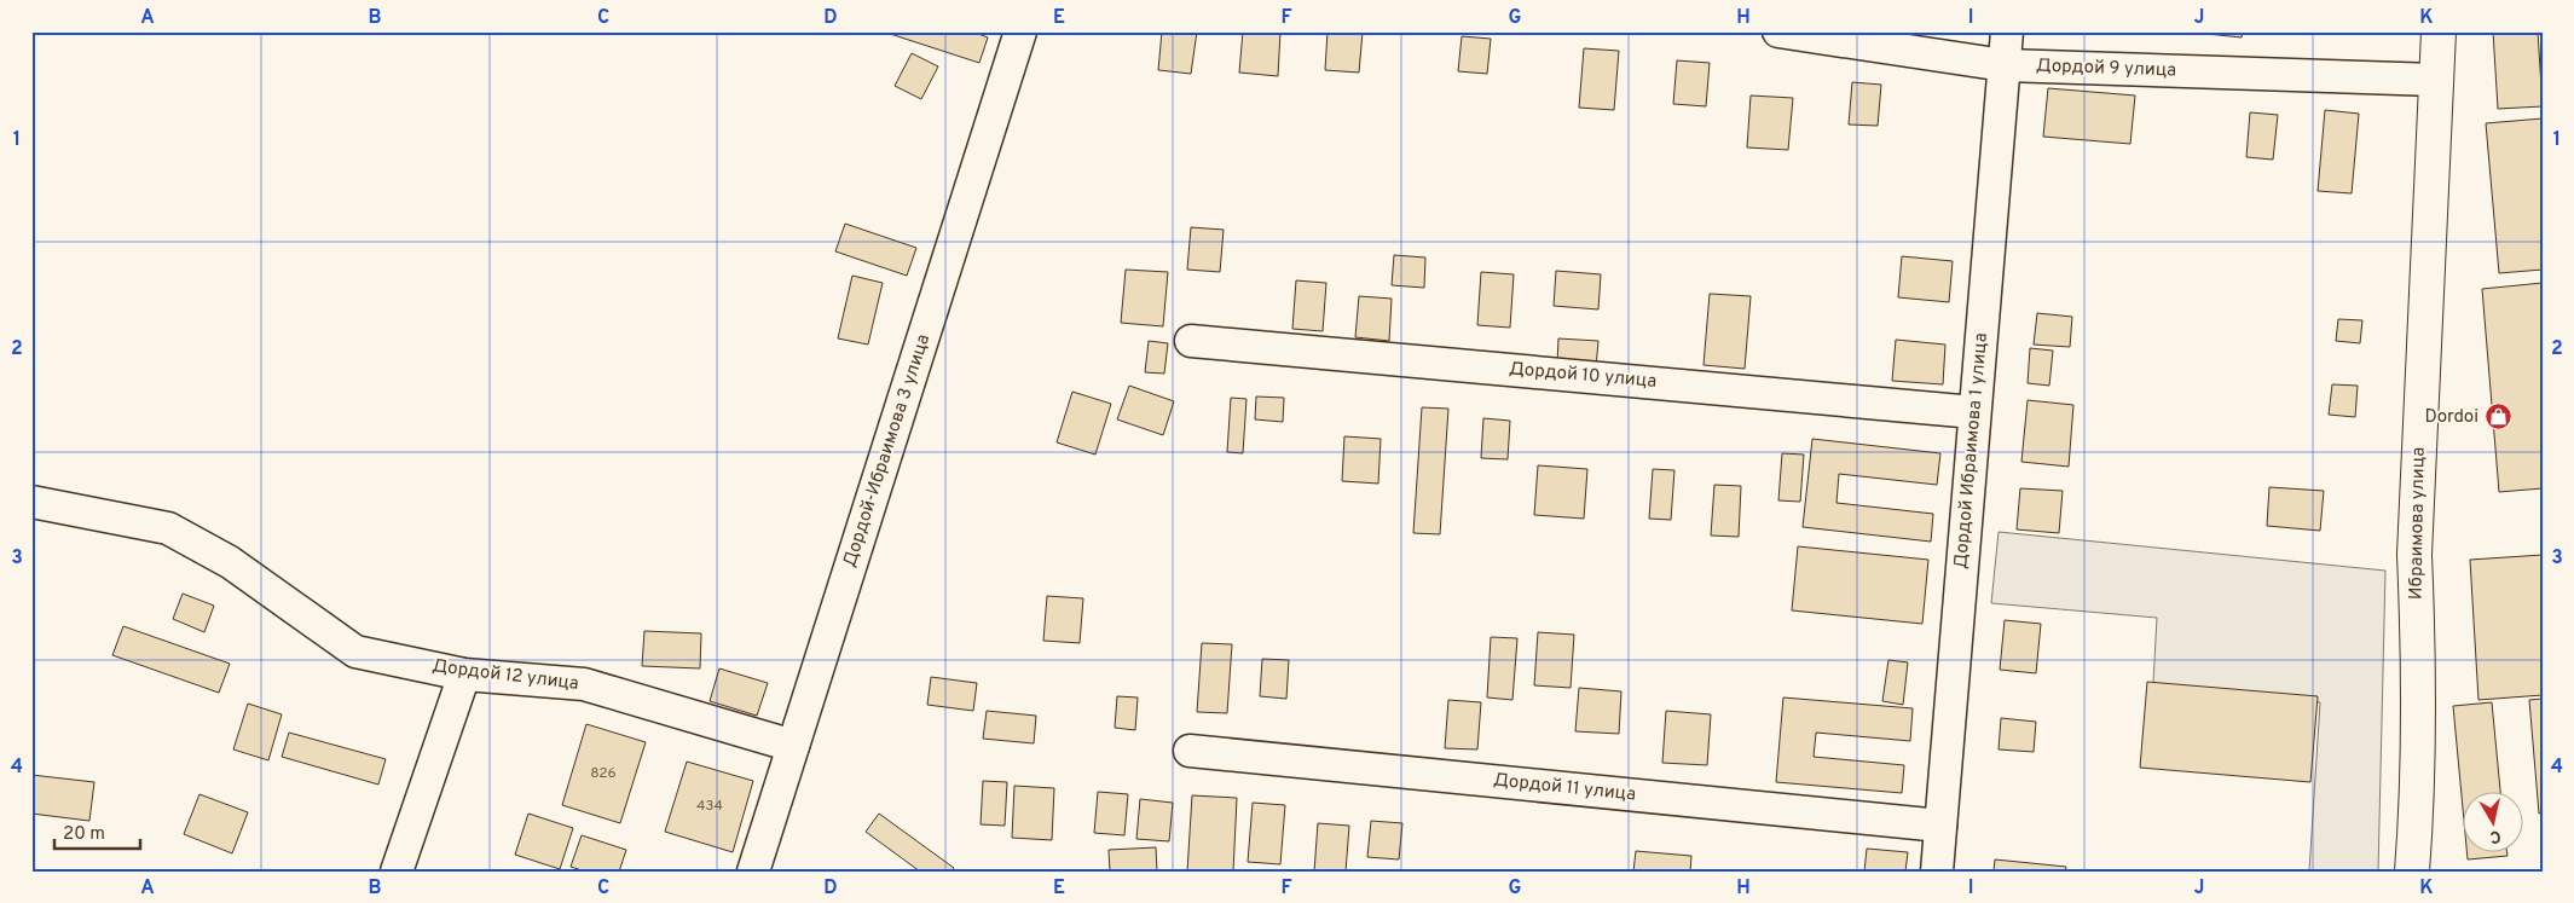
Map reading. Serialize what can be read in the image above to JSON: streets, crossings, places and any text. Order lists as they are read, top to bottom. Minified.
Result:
{"streets":{"main road":["Ибраимова улица"],"street":["Дордой 9 улица","Дордой 10 улица","Дордой-Ибраимова 3 улица","Дордой Ибраимова 1 улица","Дордой 12 улица","Дордой 11 улица"]},"crossings":[["Дордой 9 улица","Дордой Ибраимова 1 улица"],["Дордой 9 улица","Ибраимова улица"],["Дордой 10 улица","Дордой Ибраимова 1 улица"],["Дордой-Ибраимова 3 улица","Дордой 12 улица"],["Дордой Ибраимова 1 улица","Дордой 11 улица"]],"places":{"shop":["Dordoi"]},"house_numbers":["826","434"],"scale_bar":"20 m","north":"bottom","grid":{"columns":["A","B","C","D","E","F","G","H","I","J","K"],"rows":["1","2","3","4"]}}
